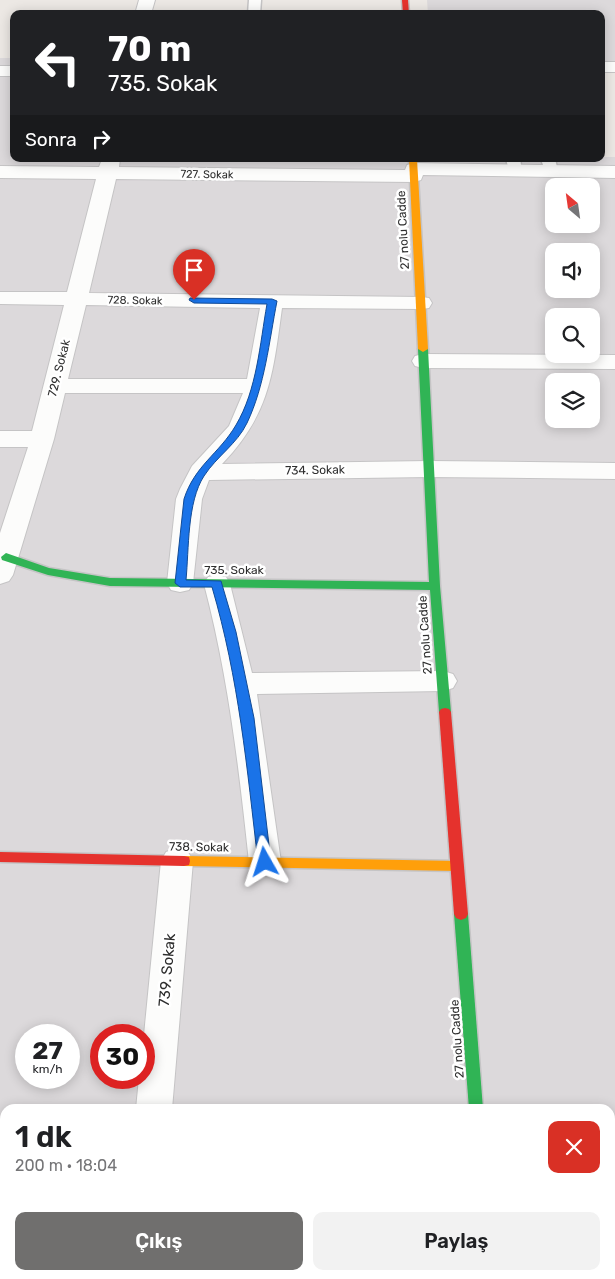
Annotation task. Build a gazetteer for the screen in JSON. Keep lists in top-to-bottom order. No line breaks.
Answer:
{"streets":{"street":["727. Sokak","27 nolu Cadde","728. Sokak","729. Sokak","734. Sokak","735. Sokak","738. Sokak","739. Sokak"]},"crossings":[["727. Sokak","27 nolu Cadde"],["727. Sokak","729. Sokak"],["27 nolu Cadde","728. Sokak"],["27 nolu Cadde","734. Sokak"],["27 nolu Cadde","735. Sokak"],["27 nolu Cadde","738. Sokak"],["728. Sokak","729. Sokak"],["729. Sokak","735. Sokak"],["738. Sokak","739. Sokak"]],"north":"top left","page":{"turn":["70 m","735. Sokak"],"then":"Sonra","speed":"27 km/h","limit":"30","heading":["1 dk","200 m · 18:04"],"buttons":["Çıkış","Paylaş"]}}
